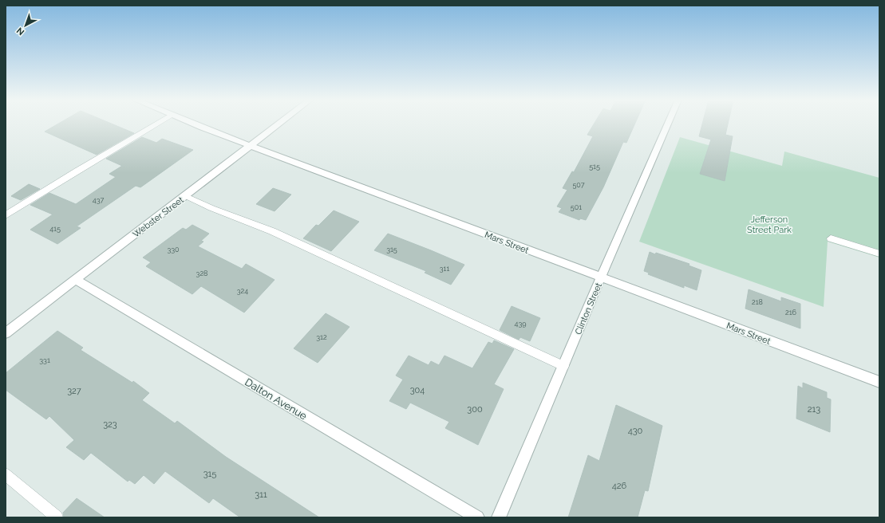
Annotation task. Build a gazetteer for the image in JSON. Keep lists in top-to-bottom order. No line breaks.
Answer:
{"streets":{"street":["Webster Street","Mars Street","Clinton Street","Dalton Avenue"]},"crossings":[["Webster Street","Mars Street"],["Webster Street","Dalton Avenue"],["Mars Street","Clinton Street"]],"parks":["Jefferson Street Park"],"house_numbers":["515","507","437","501","415","330","315","311","328","324","218","216","439","312","331","304","327","300","213","323","430","315","426","311"],"north":"bottom left"}
